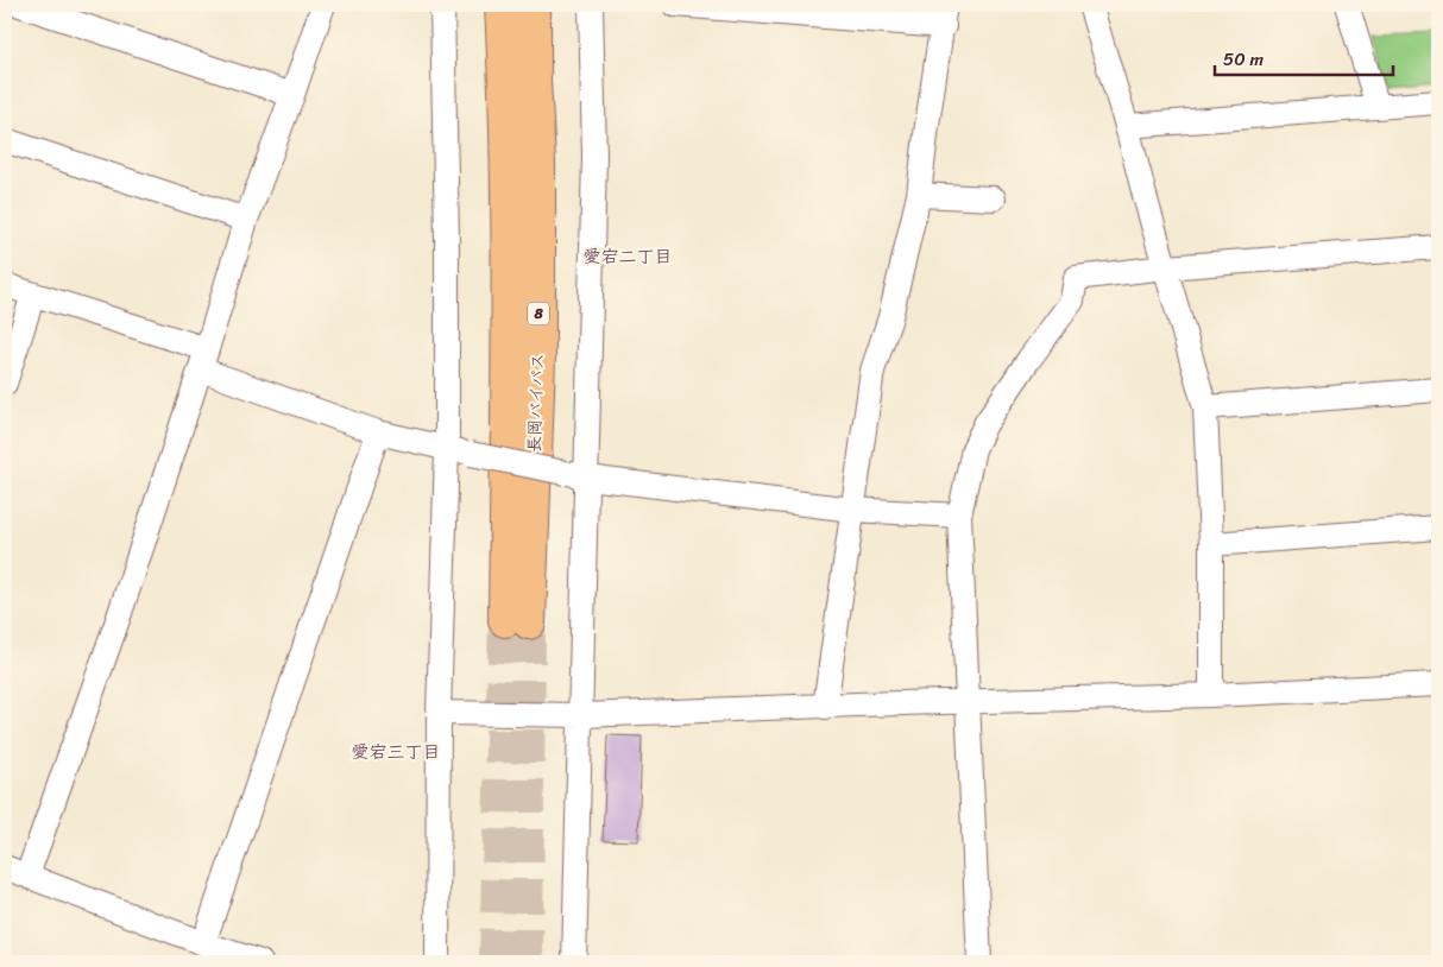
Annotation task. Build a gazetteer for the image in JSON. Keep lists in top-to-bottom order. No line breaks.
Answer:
{"streets":{"highway":["8","長岡バイパス"]},"districts":["愛宕二丁目","愛宕三丁目"],"scale_bar":"50 m"}
